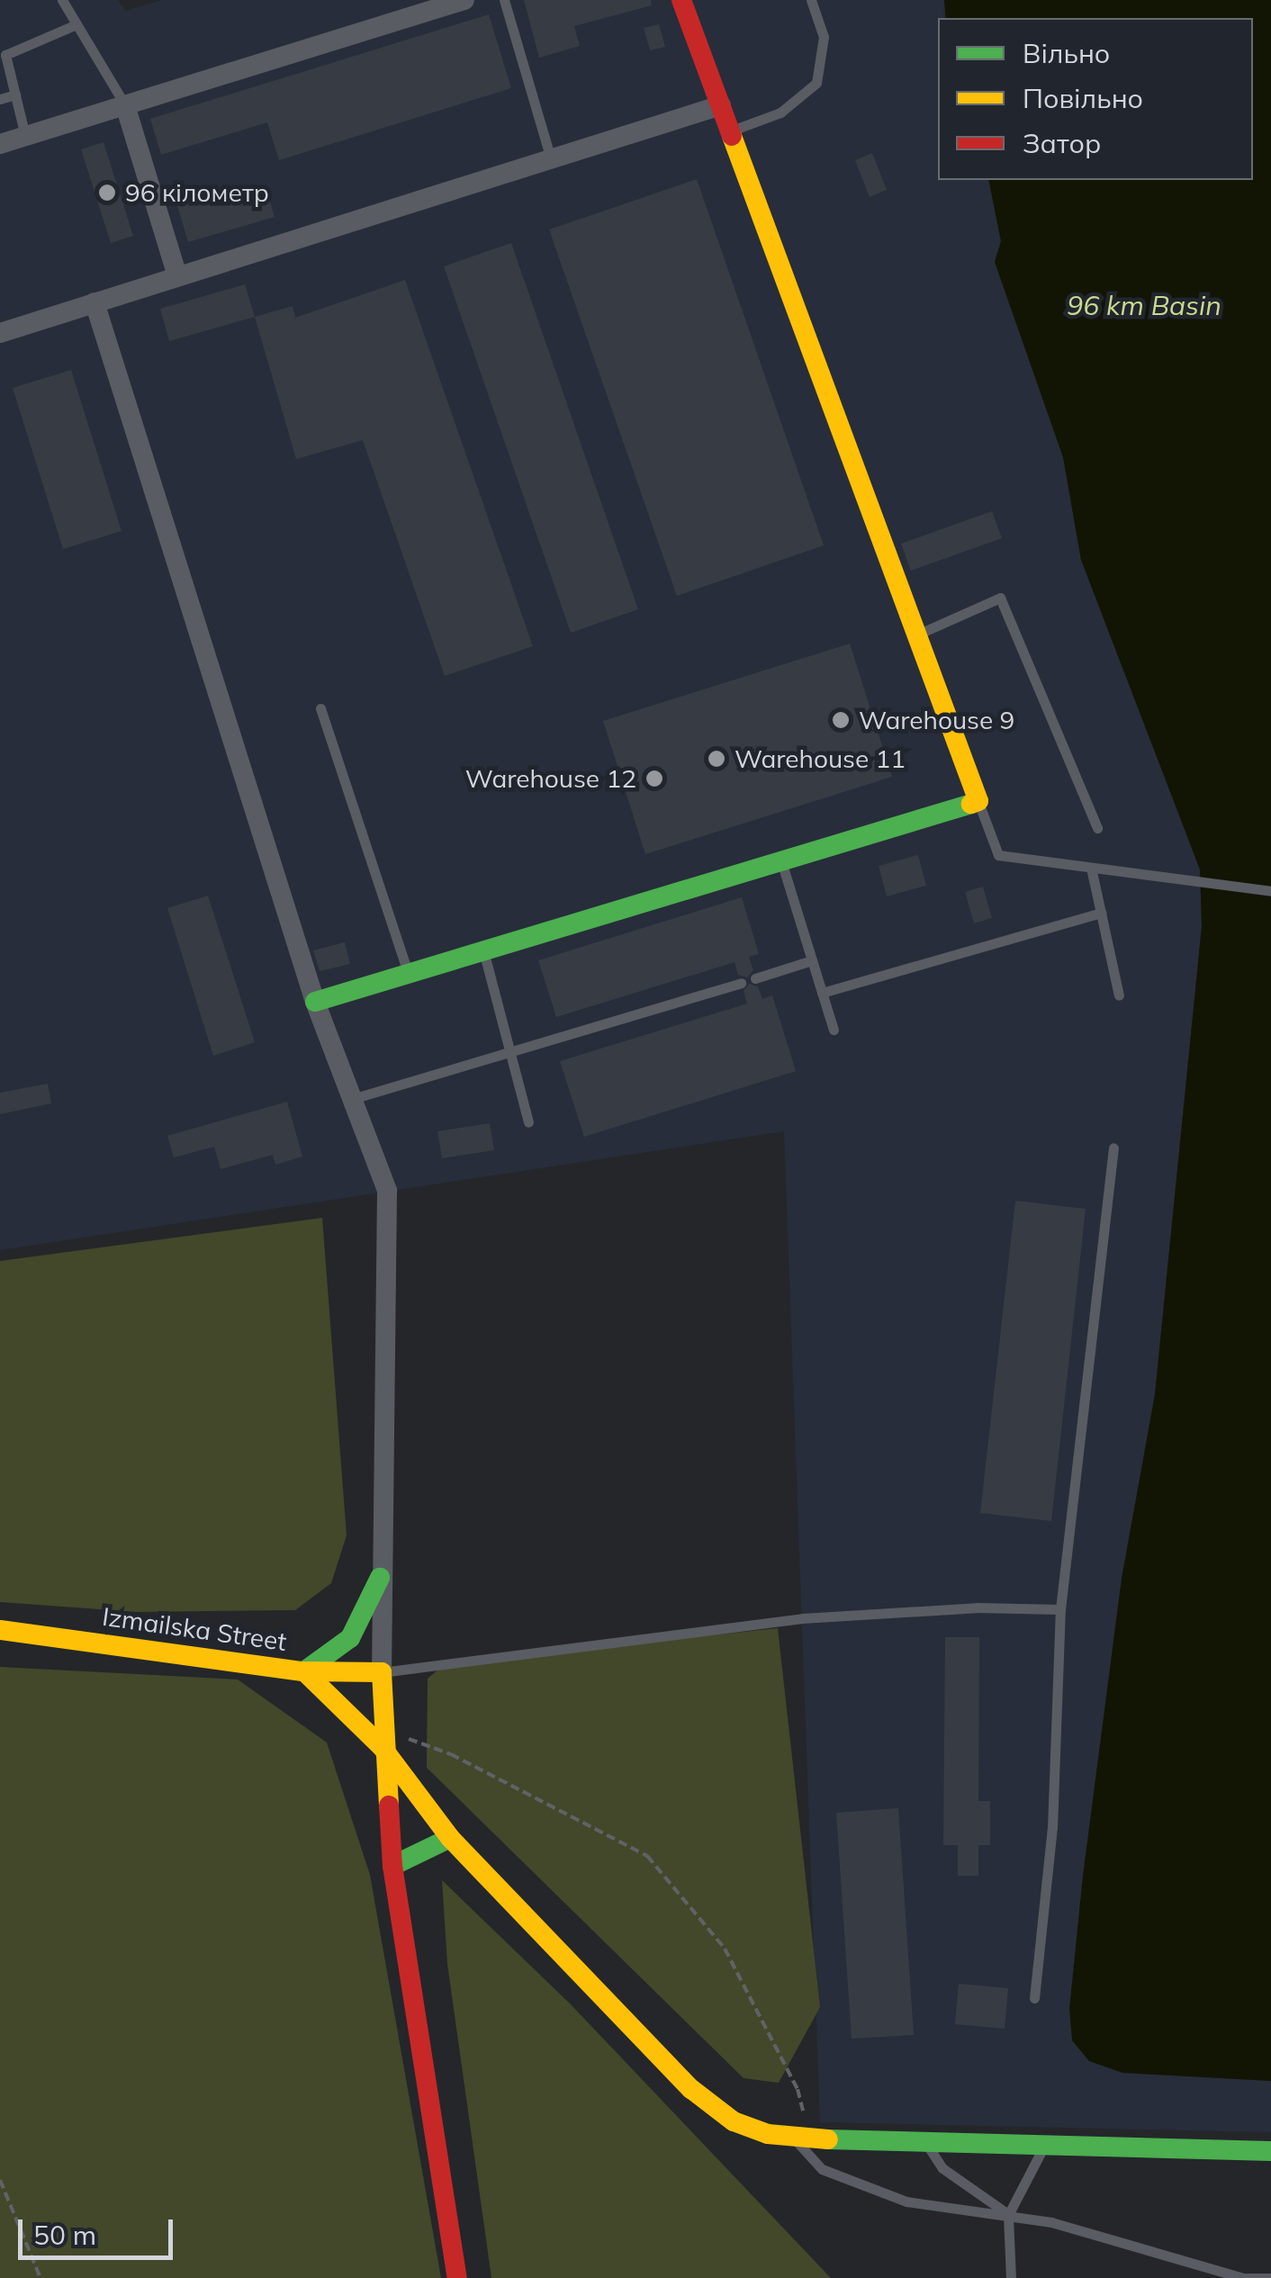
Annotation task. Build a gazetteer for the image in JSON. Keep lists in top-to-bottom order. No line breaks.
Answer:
{"streets":{"street":["Izmailska Street"]},"water":["96 km Basin"],"places":["96 кілометр","Warehouse 9","Warehouse 11","Warehouse 12"],"legend":["Вільно","Повільно","Затор"],"scale_bar":"50 m"}
